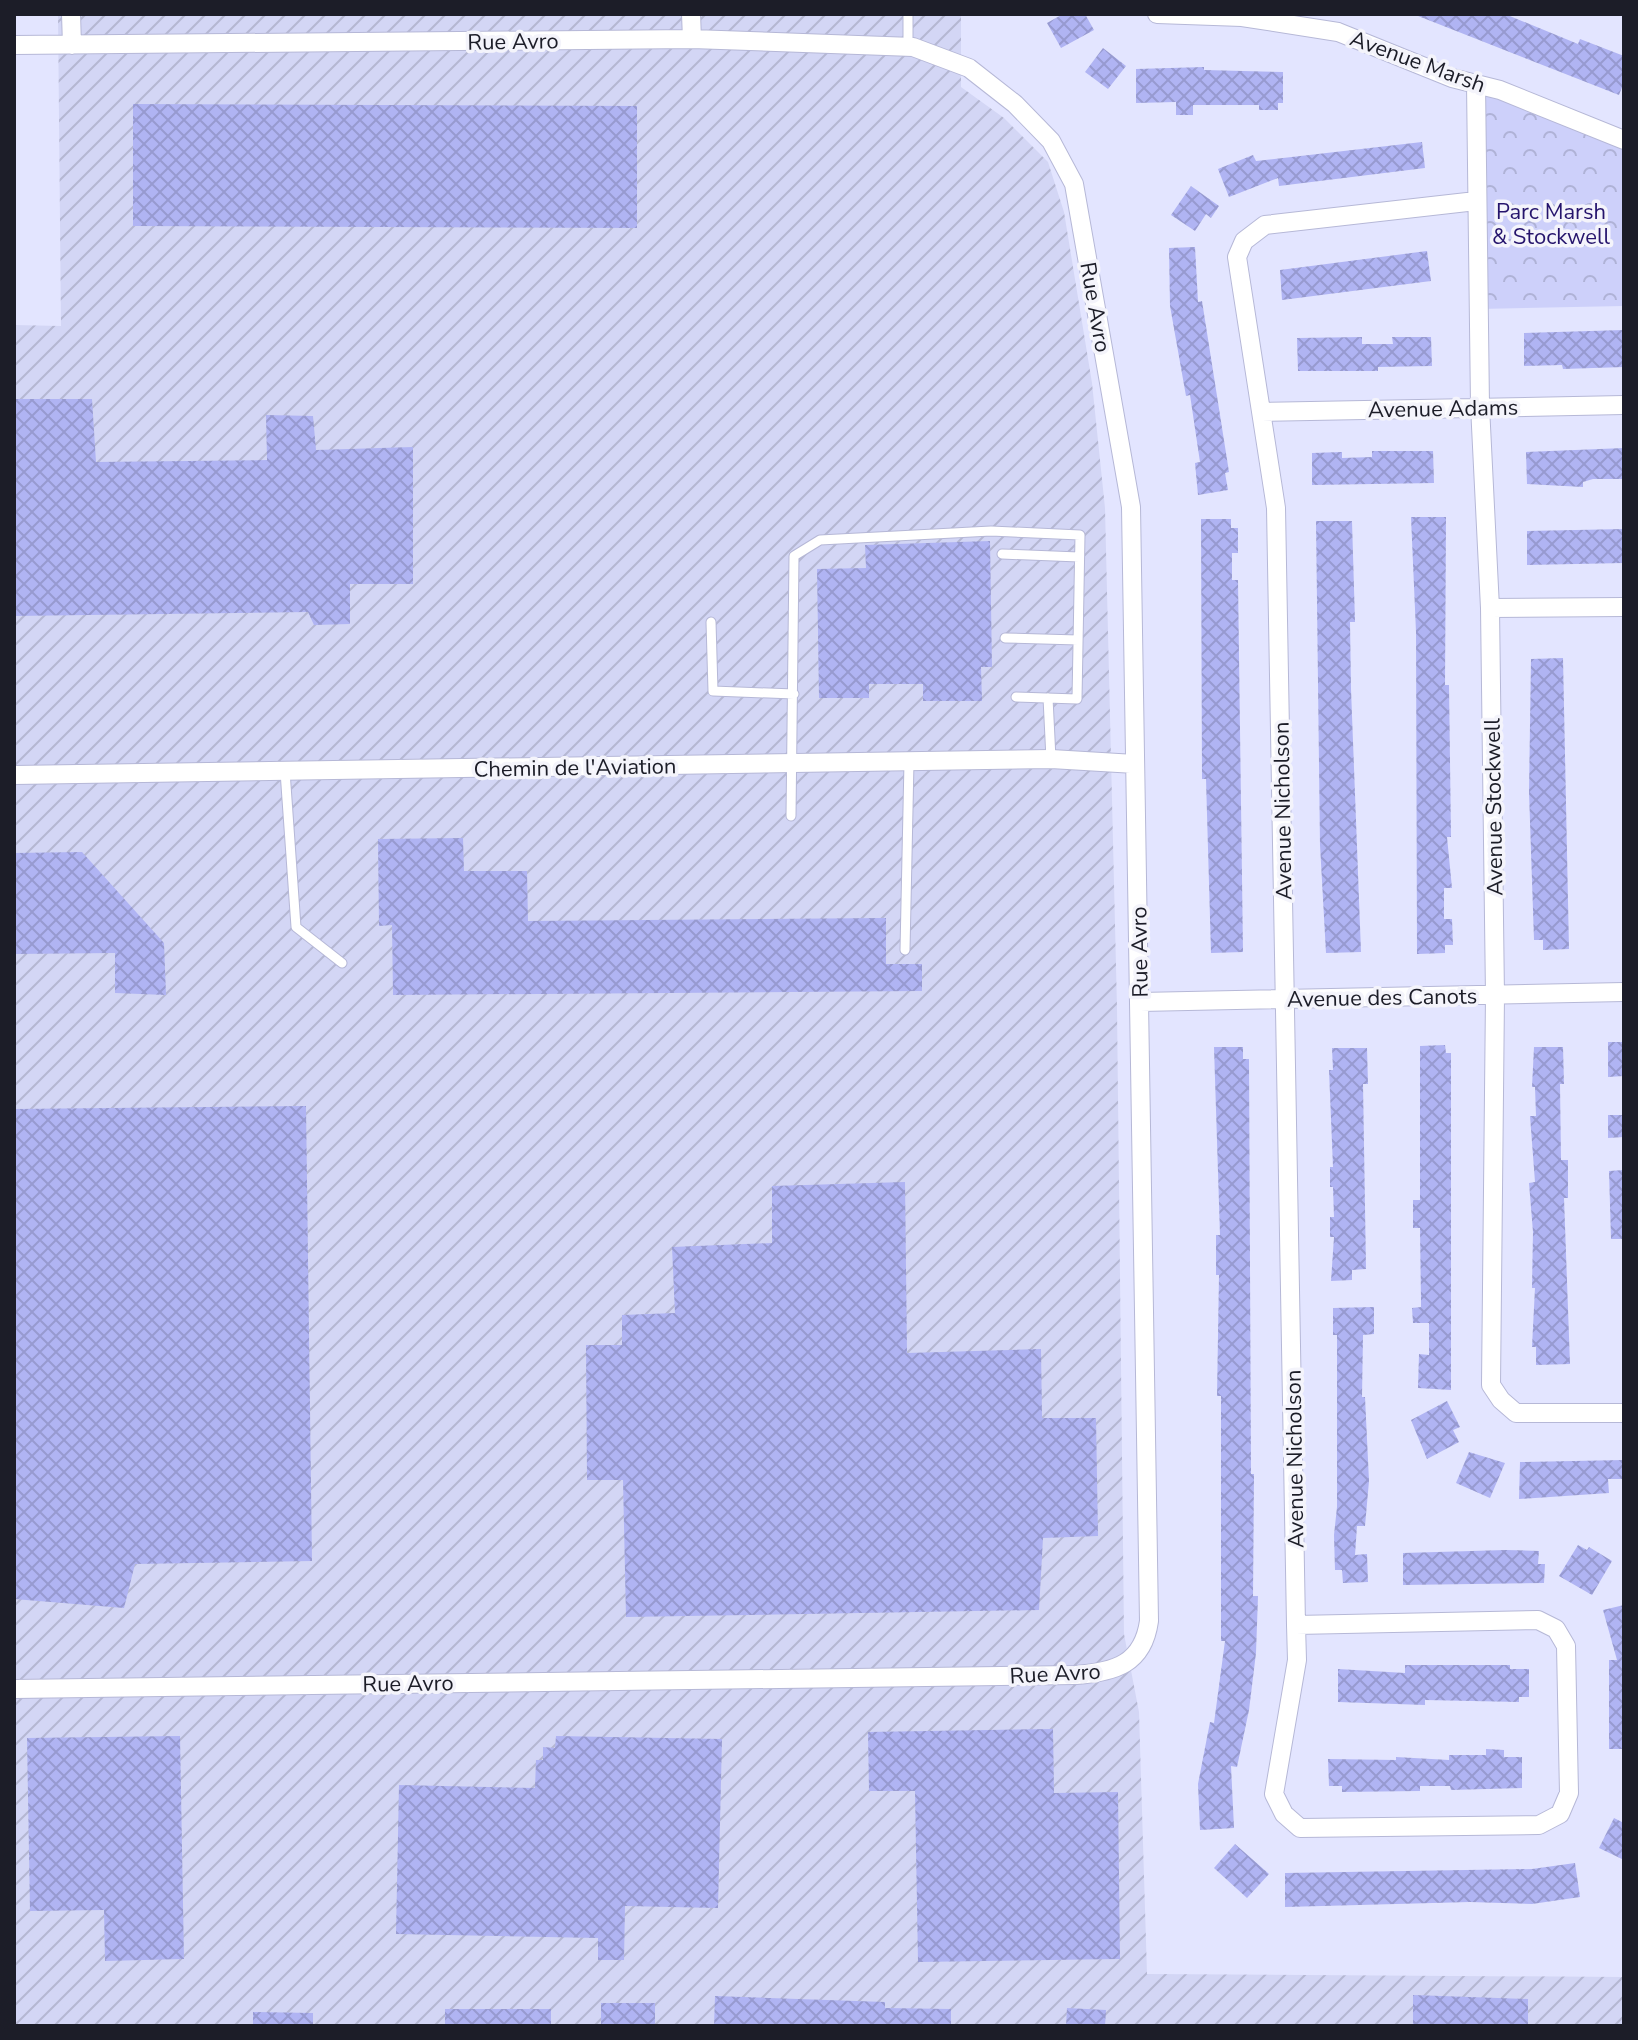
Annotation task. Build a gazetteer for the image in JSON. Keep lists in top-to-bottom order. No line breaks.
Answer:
{"streets":{"street":["Rue Avro","Avenue Marsh","Avenue Adams","Chemin de l'Aviation","Avenue Stockwell","Avenue Nicholson","Avenue des Canots"]},"crossings":[["Rue Avro","Chemin de l'Aviation"],["Rue Avro","Avenue des Canots"],["Avenue Marsh","Avenue Stockwell"],["Avenue Adams","Avenue Stockwell"],["Avenue Adams","Avenue Nicholson"],["Avenue Stockwell","Avenue Nicholson"],["Avenue Stockwell","Avenue des Canots"],["Avenue Nicholson","Avenue des Canots"]],"parks":["Parc Marsh & Stockwell"]}
